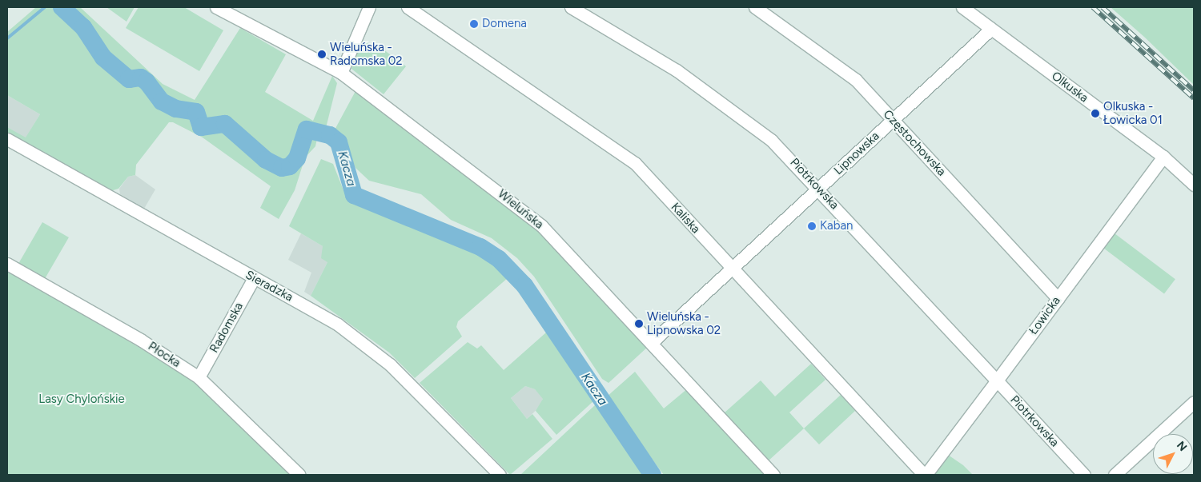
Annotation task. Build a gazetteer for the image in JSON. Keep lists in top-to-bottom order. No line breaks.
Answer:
{"streets":{"street":["Olkuska","Częstochowska","Lipnowska","Piotrkowska","Wieluńska","Kaliska","Sieradzka","Łowicka","Radomska","Płocka"]},"crossings":[["Olkuska","Lipnowska"],["Olkuska","Łowicka"],["Częstochowska","Lipnowska"],["Częstochowska","Łowicka"],["Lipnowska","Piotrkowska"],["Lipnowska","Wieluńska"],["Lipnowska","Kaliska"],["Piotrkowska","Łowicka"],["Kaliska","Łowicka"],["Sieradzka","Radomska"],["Radomska","Płocka"]],"water":["Kacza"],"parks":["Lasy Chylońskie"],"places":["Domena","Wieluńska - Radomska 02","Olkuska - Łowicka 01","Kaban","Wieluńska - Lipnowska 02"],"north":"top right"}
